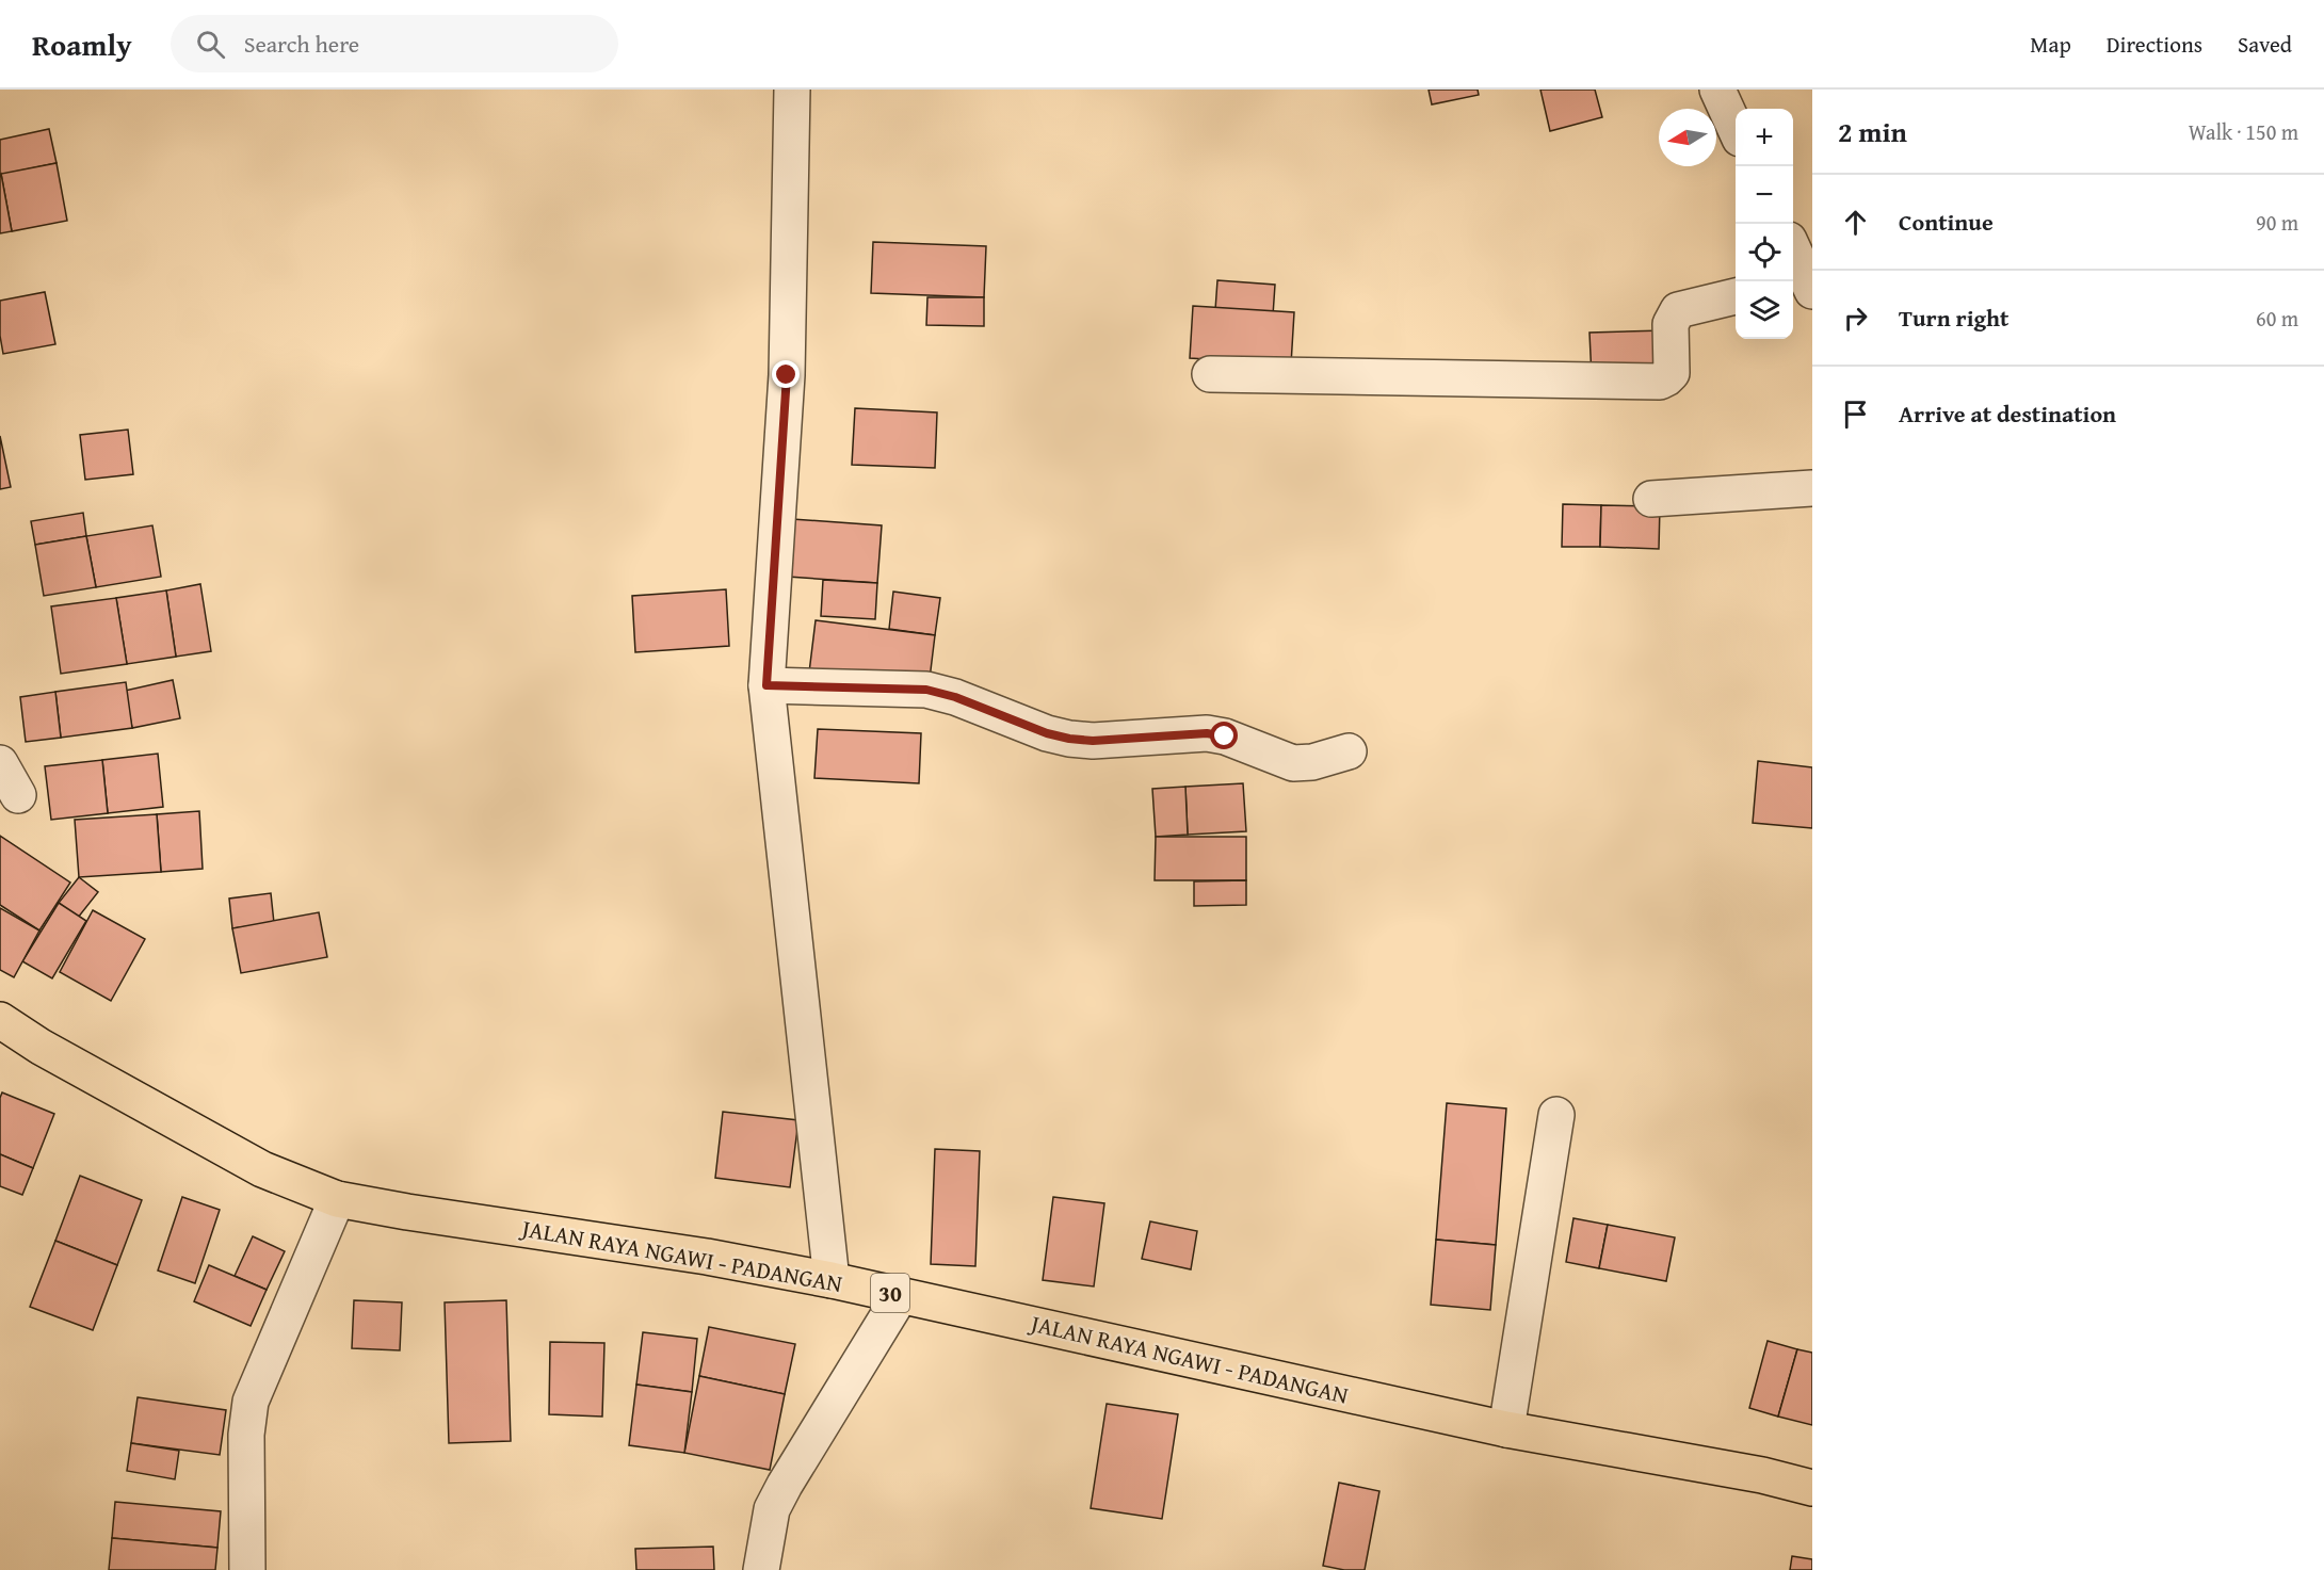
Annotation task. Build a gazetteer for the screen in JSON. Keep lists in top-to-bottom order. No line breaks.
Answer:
{"streets":{"highway":["JALAN RAYA NGAWI - PADANGAN","30"]},"north":"left","page":{"header":"Roamly","search":"Search here","nav":["Map","Directions","Saved"],"heading":["2 min","Walk · 150 m"],"map_buttons":["+","−"],"list":[["Continue","90 m"],["Turn right","60 m"],"Arrive at destination"]}}
